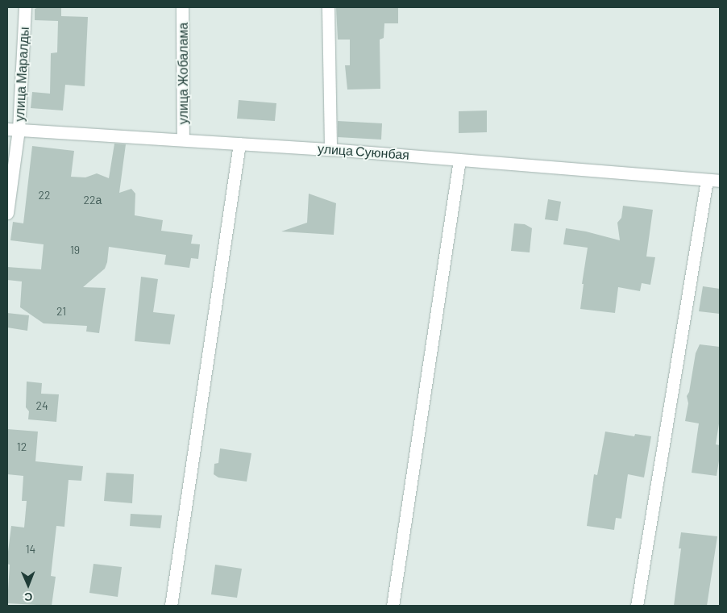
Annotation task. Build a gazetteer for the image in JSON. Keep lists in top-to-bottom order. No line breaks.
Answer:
{"streets":{"street":["улица Жобалама","улица Маралды","улица Суюнбая"]},"crossings":[["улица Жобалама","улица Суюнбая"],["улица Маралды","улица Суюнбая"]],"house_numbers":["22","22а","19","21","24","12","14"],"north":"bottom"}
